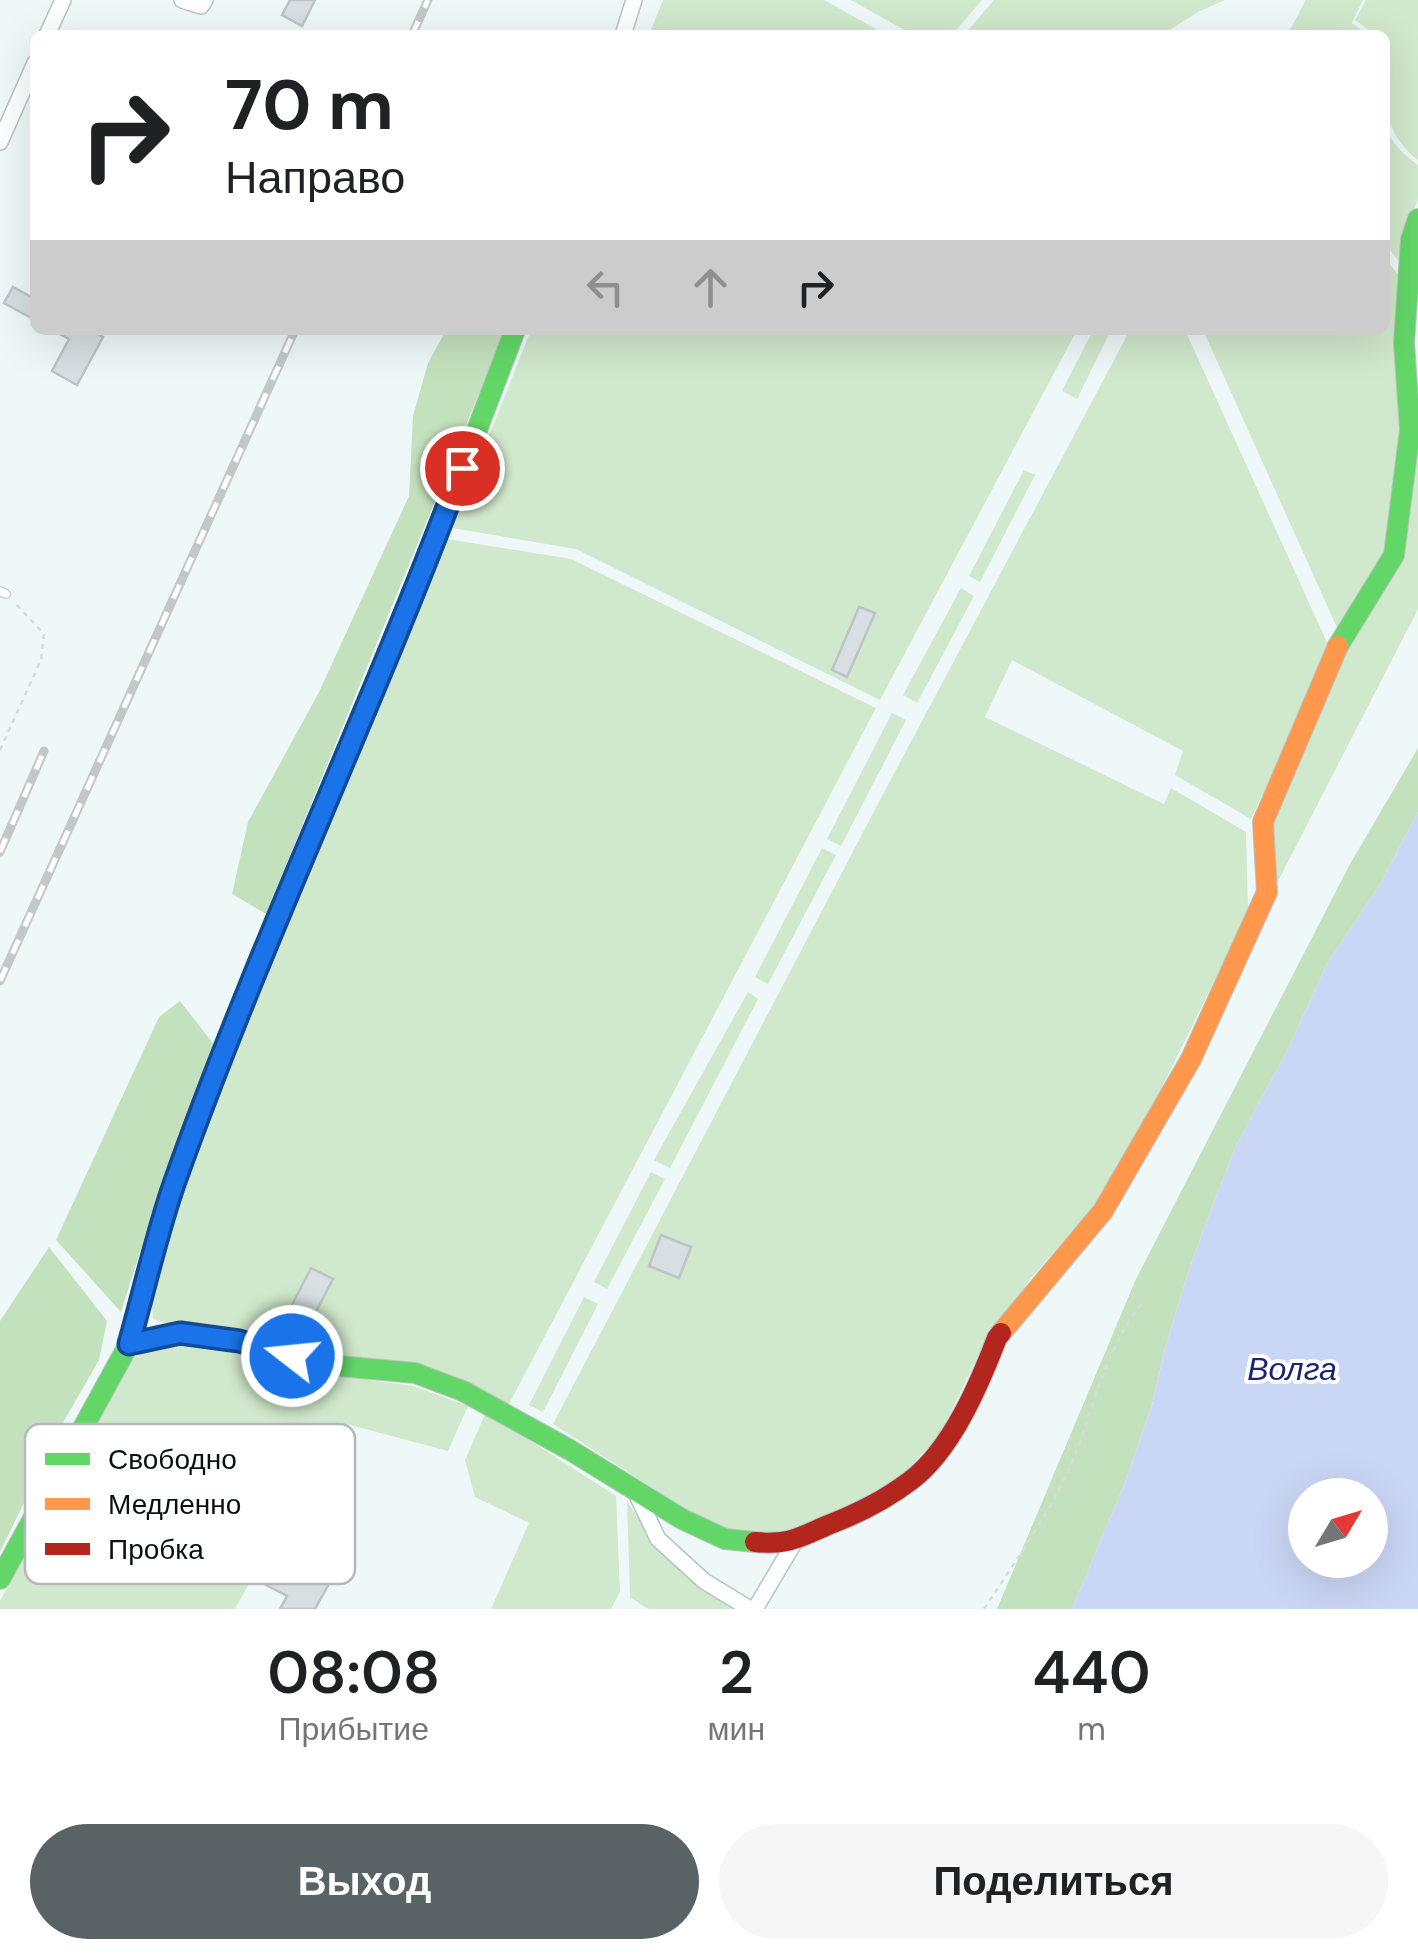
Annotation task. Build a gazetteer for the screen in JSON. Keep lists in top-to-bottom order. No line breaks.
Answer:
{"water":["Волга"],"legend":["Свободно","Медленно","Пробка"],"north":"top right","page":{"turn":["70 m","Направо"],"eta":["08:08","Прибытие","2","мин","440","m"],"buttons":["Выход","Поделиться"]}}
